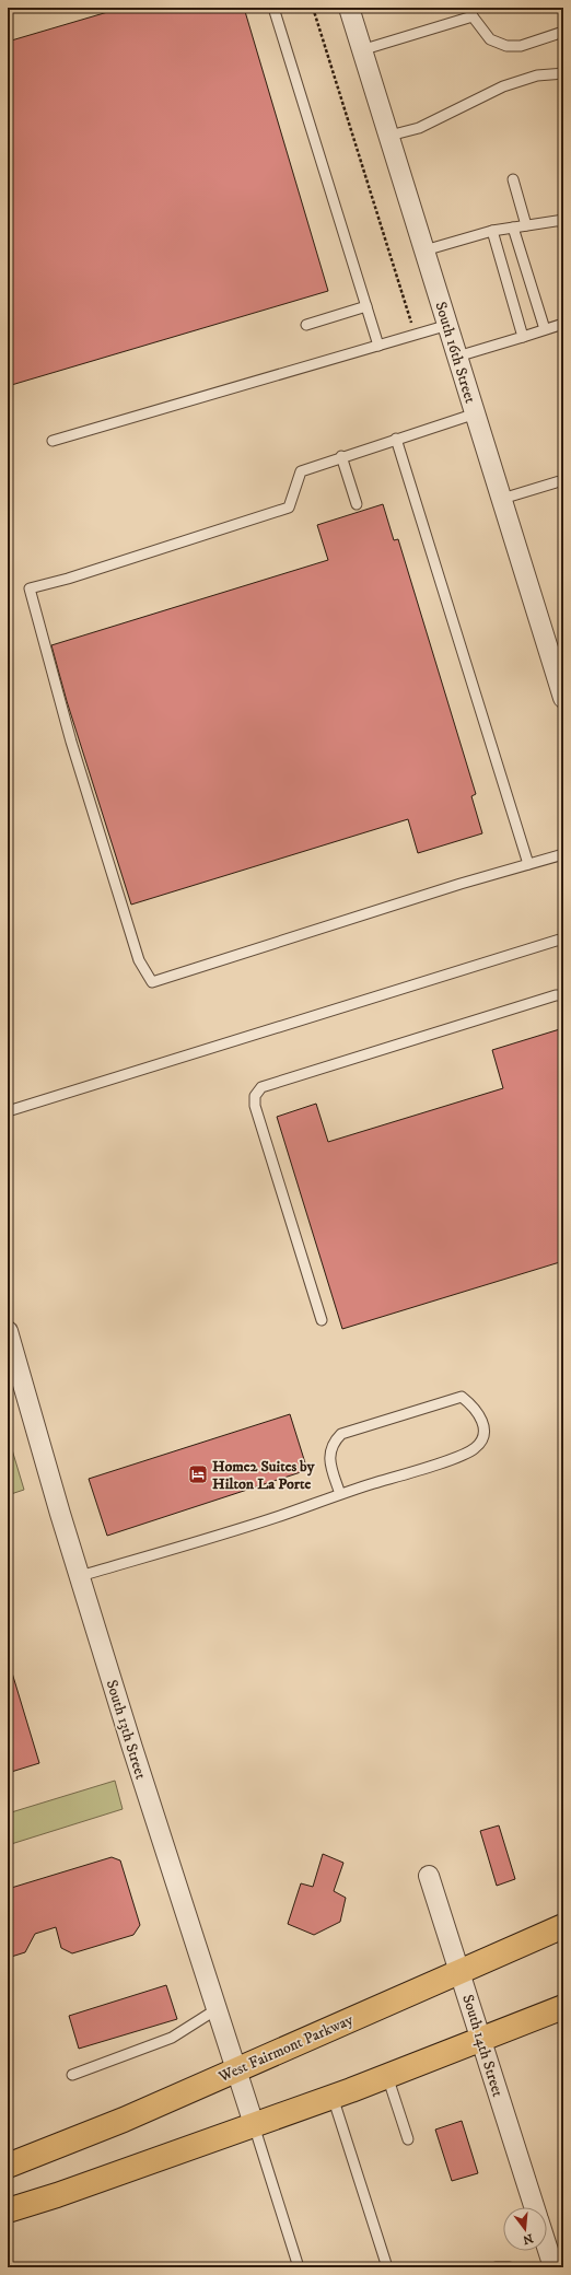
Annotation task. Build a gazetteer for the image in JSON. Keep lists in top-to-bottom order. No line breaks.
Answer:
{"streets":{"main road":["West Fairmont Parkway"],"street":["South 16th Street","South 13th Street","South 14th Street"]},"crossings":[["South 13th Street","West Fairmont Parkway"],["South 14th Street","West Fairmont Parkway"]],"places":{"hotel":["Home2 Suites by Hilton La Porte"]},"north":"bottom"}
